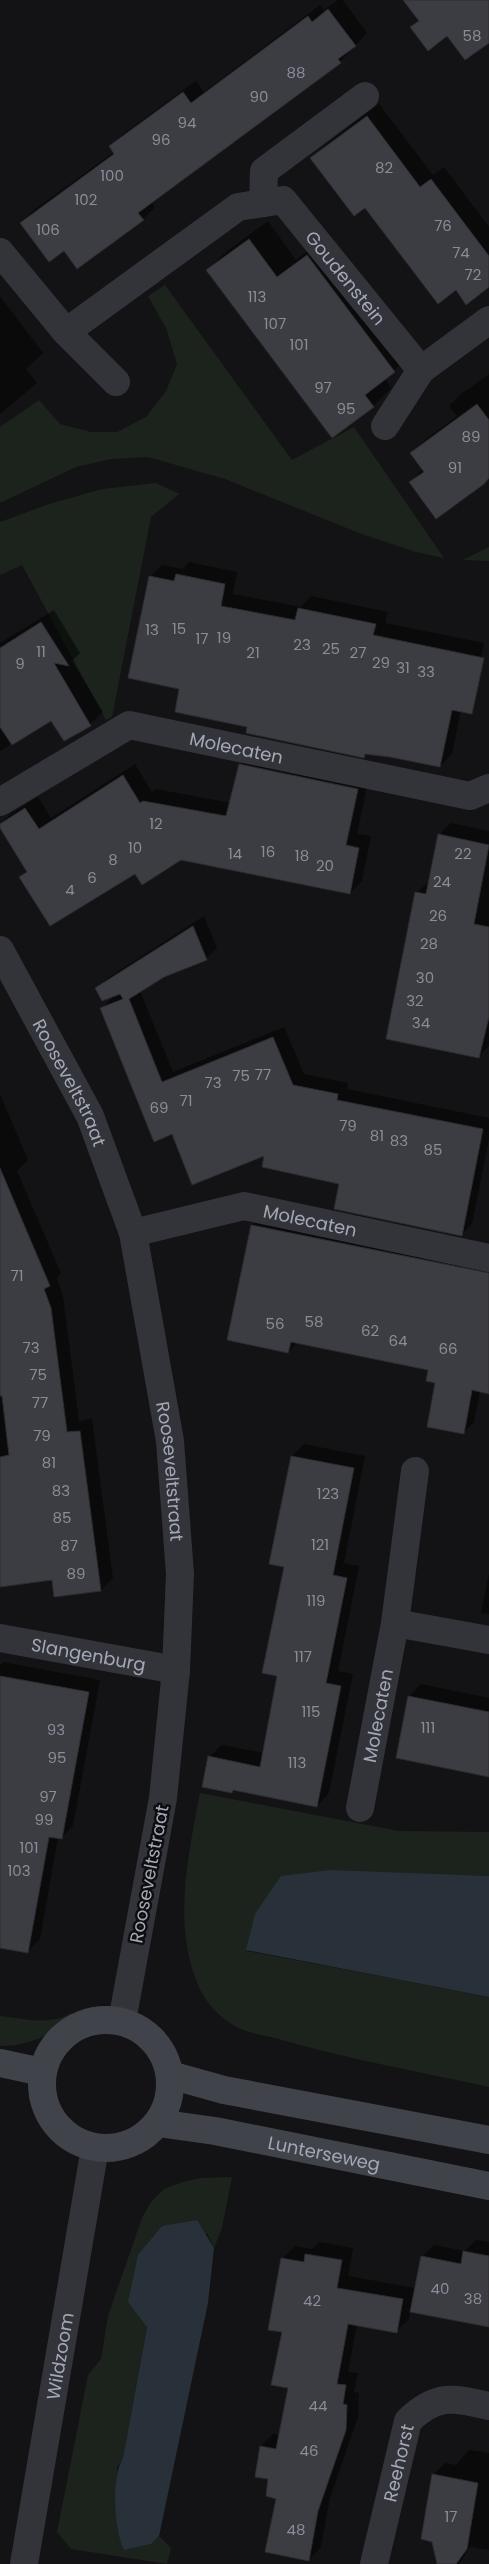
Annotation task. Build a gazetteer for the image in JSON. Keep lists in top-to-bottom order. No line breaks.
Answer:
{"streets":{"main road":["Lunterseweg"],"street":["Goudenstein","Molecaten","Rooseveltstraat","Slangenburg","Wildzoom","Reehorst"]},"crossings":[["Molecaten","Rooseveltstraat"],["Rooseveltstraat","Slangenburg"],["Rooseveltstraat","Lunterseweg"],["Rooseveltstraat","Wildzoom"],["Lunterseweg","Wildzoom"]],"house_numbers":["58","88","90","94","96","82","100","102","76","106","74","72","113","107","101","97","95","89","91","15","13","19","17","23","25","11","21","27","29","9","31","33","12","10","16","14","22","18","8","20","6","24","4","26","28","30","32","34","77","75","73","71","69","79","81","83","85","71","58","56","62","64","73","66","75","77","79","81","83","123","85","121","87","89","119","117","115","111","93","95","113","97","99","101","103","40","38","42","44","46","17","48"]}
